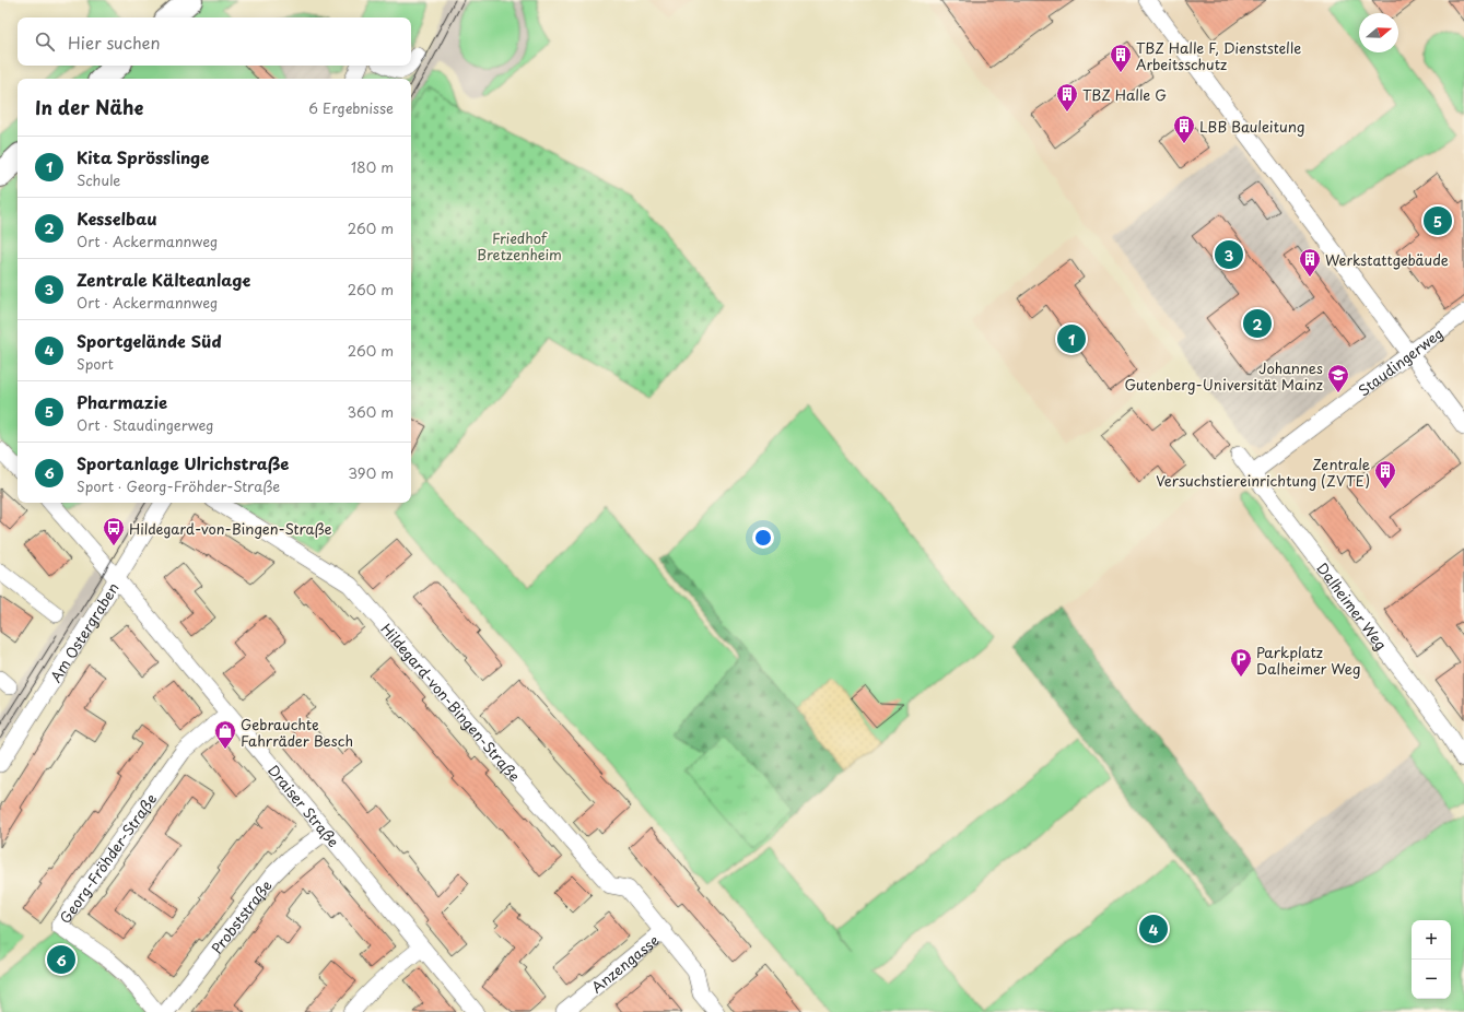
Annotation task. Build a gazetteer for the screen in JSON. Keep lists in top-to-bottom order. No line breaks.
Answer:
{"streets":{"street":["Staudingerweg","Dalheimer Weg","Am Ostergraben","Hildegard-von-Bingen-Straße","Draiser Straße","Georg-Fröhder-Straße","Probststraße","Anzengasse"]},"crossings":[["Staudingerweg","Dalheimer Weg"],["Am Ostergraben","Draiser Straße"],["Hildegard-von-Bingen-Straße","Anzengasse"],["Draiser Straße","Georg-Fröhder-Straße"],["Draiser Straße","Probststraße"]],"parks":["Friedhof Bretzenheim"],"places":{"building":["TBZ Halle F, Dienststelle Arbeitsschutz","TBZ Halle G","LBB Bauleitung","Werkstattgebäude","Zentrale Versuchstiereinrichtung (ZVTE)"],"school or university":["Johannes Gutenberg-Universität Mainz"],"bus stop":["Hildegard-von-Bingen-Straße"],"parking":["Parkplatz Dalheimer Weg"],"shop":["Gebrauchte Fahrräder Besch"]},"north":"right","page":{"search":"Hier suchen","heading":["In der Nähe","6 Ergebnisse"],"list":[{"mark":"1","name":"Kita Sprösslinge","note":"Schule","value":"180 m"},{"mark":"2","name":"Kesselbau","note":"Ort · Ackermannweg","value":"260 m"},{"mark":"3","name":"Zentrale Kälteanlage","note":"Ort · Ackermannweg","value":"260 m"},{"mark":"4","name":"Sportgelände Süd","note":"Sport","value":"260 m"},{"mark":"5","name":"Pharmazie","note":"Ort · Staudingerweg","value":"360 m"},{"mark":"6","name":"Sportanlage Ulrichstraße","note":"Sport · Georg-Fröhder-Straße","value":"390 m"}],"pins":["5","3","2","1","4","6"],"map_buttons":["+","−"]}}
